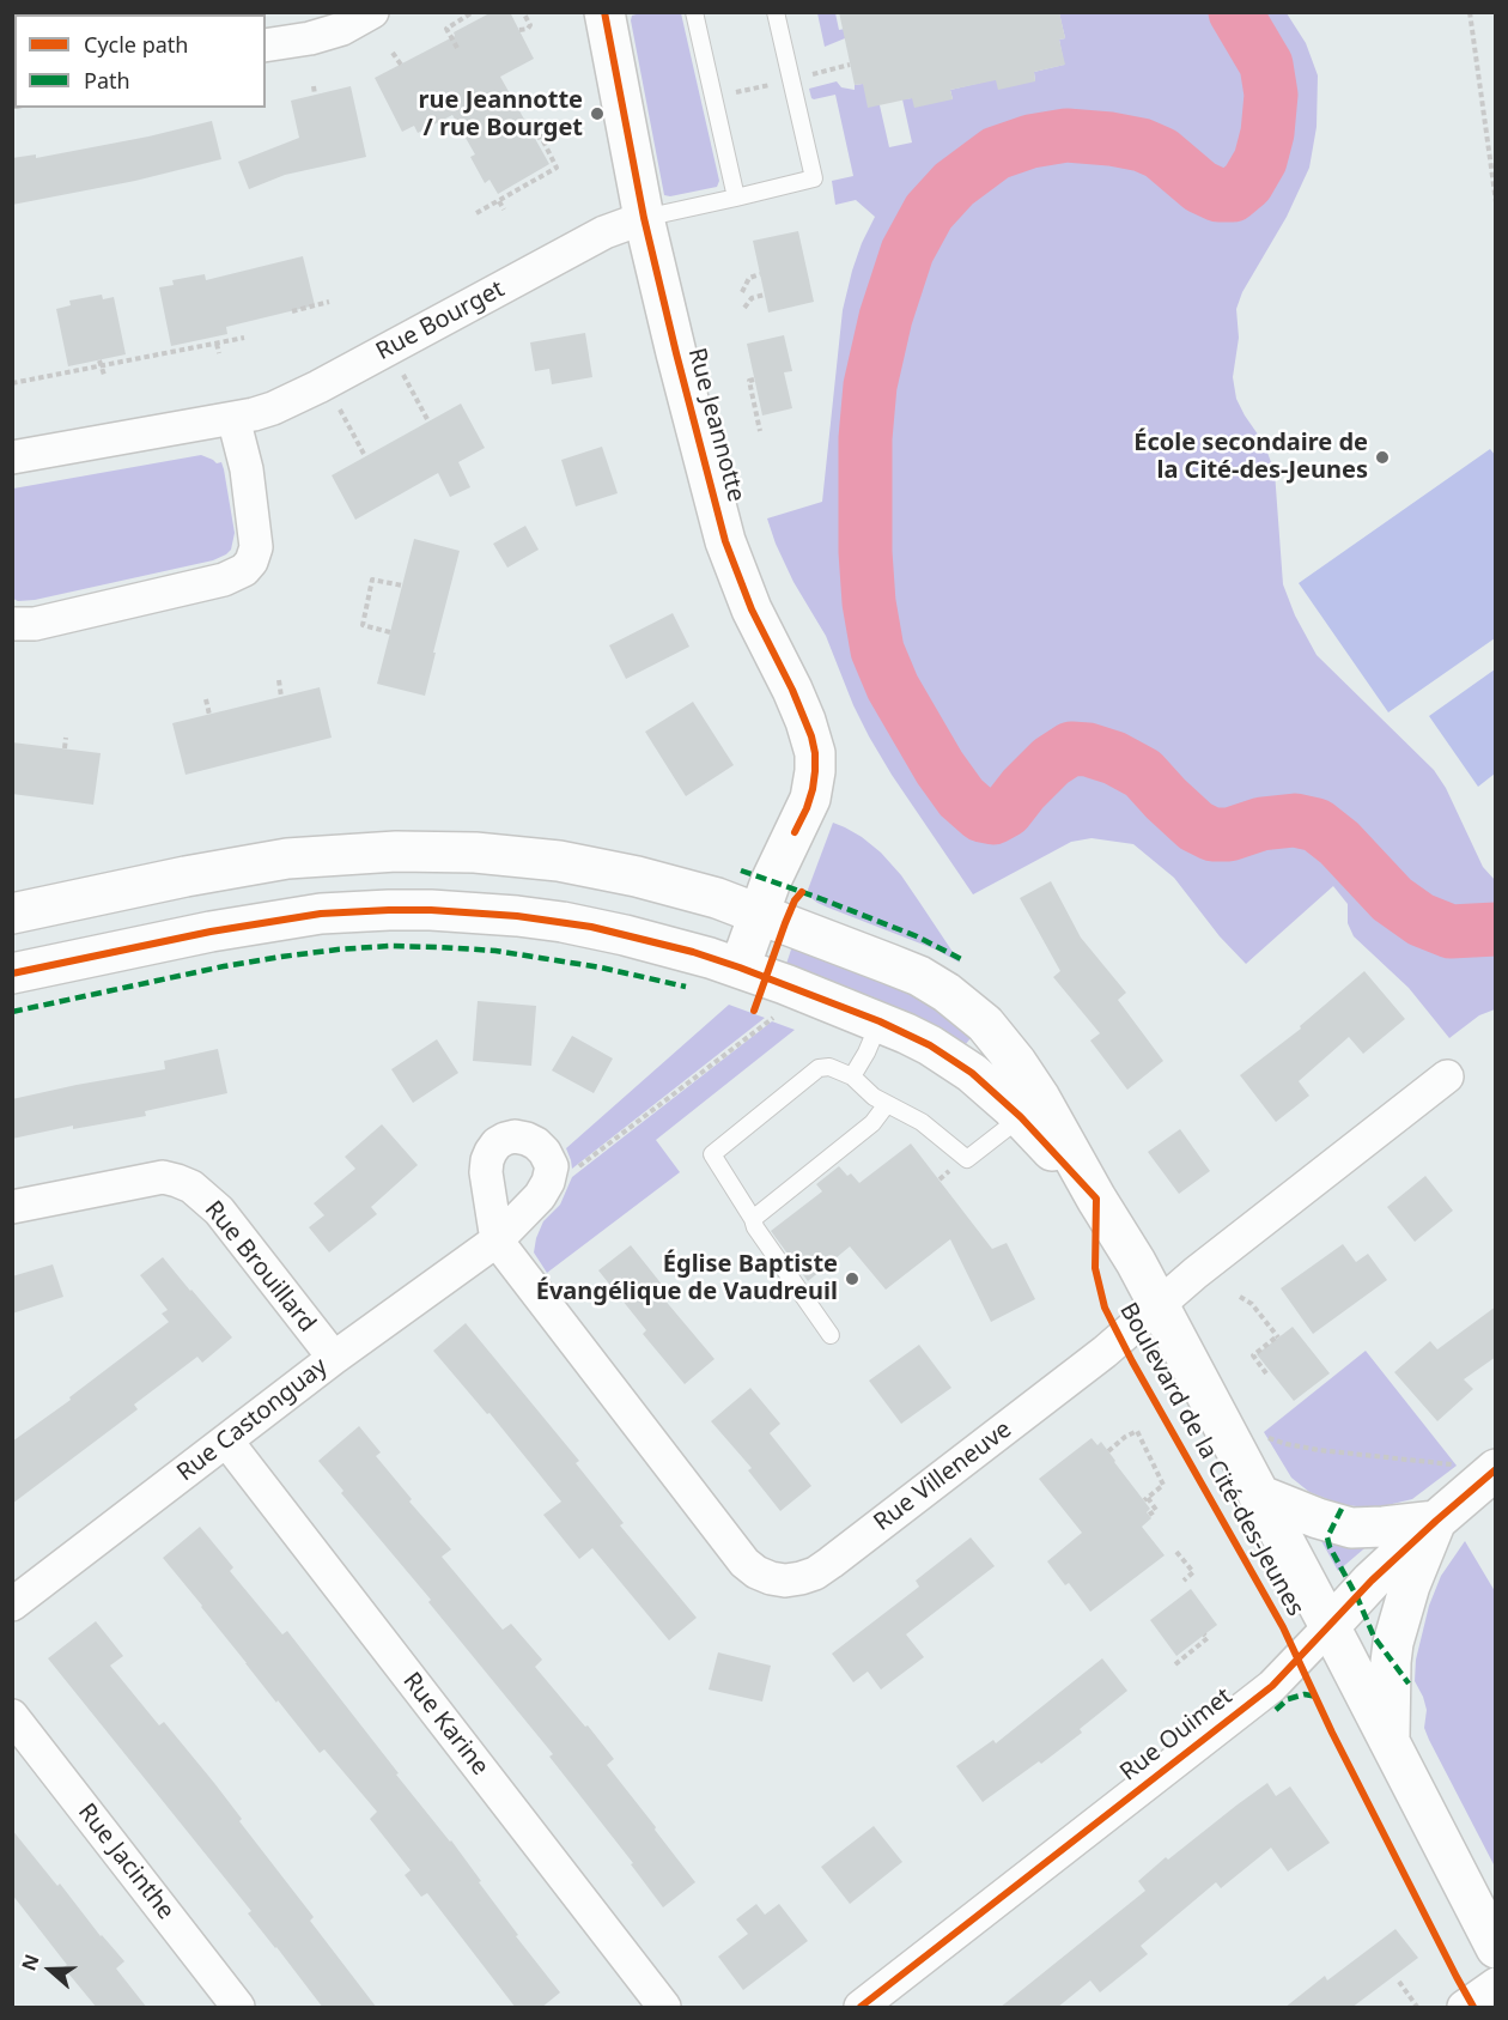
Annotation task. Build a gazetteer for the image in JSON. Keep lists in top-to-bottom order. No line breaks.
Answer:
{"streets":{"main road":["Rue Jeannotte","Boulevard de la Cité-des-Jeunes","Rue Ouimet"],"street":["Rue Bourget","Rue Brouillard","Rue Castonguay","Rue Villeneuve","Rue Karine","Rue Jacinthe"]},"crossings":[["Rue Bourget","Rue Jeannotte"],["Rue Jeannotte","Boulevard de la Cité-des-Jeunes"],["Rue Brouillard","Rue Castonguay"],["Rue Castonguay","Rue Villeneuve"],["Rue Castonguay","Rue Karine"],["Boulevard de la Cité-des-Jeunes","Rue Villeneuve"],["Boulevard de la Cité-des-Jeunes","Rue Ouimet"]],"places":["rue Jeannotte / rue Bourget","École secondaire de la Cité-des-Jeunes","Église Baptiste Évangélique de Vaudreuil"],"legend":["Cycle path","Path"],"north":"left"}
